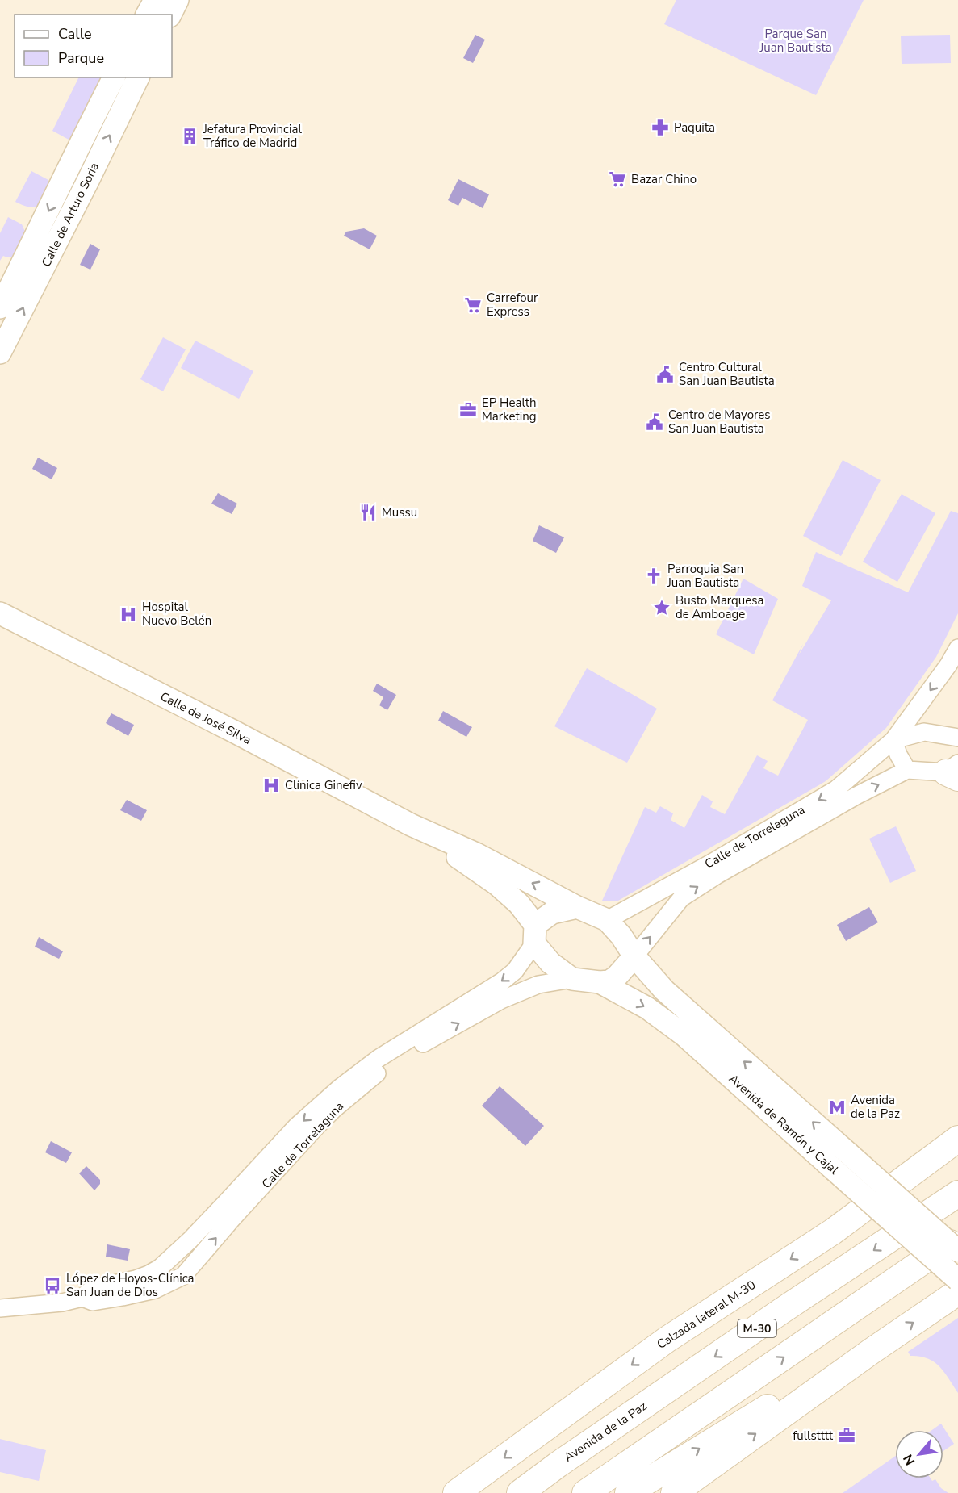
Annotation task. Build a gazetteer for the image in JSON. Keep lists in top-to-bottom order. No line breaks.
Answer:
{"streets":{"highway":["Calzada lateral M-30","M-30","Avenida de la Paz"],"main road":["Calle de Arturo Soria","Calle de José Silva","Avenida de Ramón y Cajal"],"street":["Calle de Torrelaguna"]},"crossings":[["Calle de José Silva","Calle de Torrelaguna"],["Calle de José Silva","Avenida de Ramón y Cajal"],["Calle de Torrelaguna","Avenida de Ramón y Cajal"]],"parks":["Parque San Juan Bautista"],"places":{"pharmacy":["Paquita"],"building":["Jefatura Provincial Tráfico de Madrid"],"supermarket":["Bazar Chino","Carrefour Express"],"public building":["Centro Cultural San Juan Bautista","Centro de Mayores San Juan Bautista"],"office":["EP Health Marketing","fullstttt"],"restaurant":["Mussu"],"church":["Parroquia San Juan Bautista"],"place":["Busto Marquesa de Amboage"],"hospital":["Hospital Nuevo Belén","Clínica Ginefiv"],"metro station":["Avenida de la Paz"],"bus stop":["López de Hoyos-Clínica San Juan de Dios"]},"legend":["Calle","Parque"],"north":"bottom left"}
